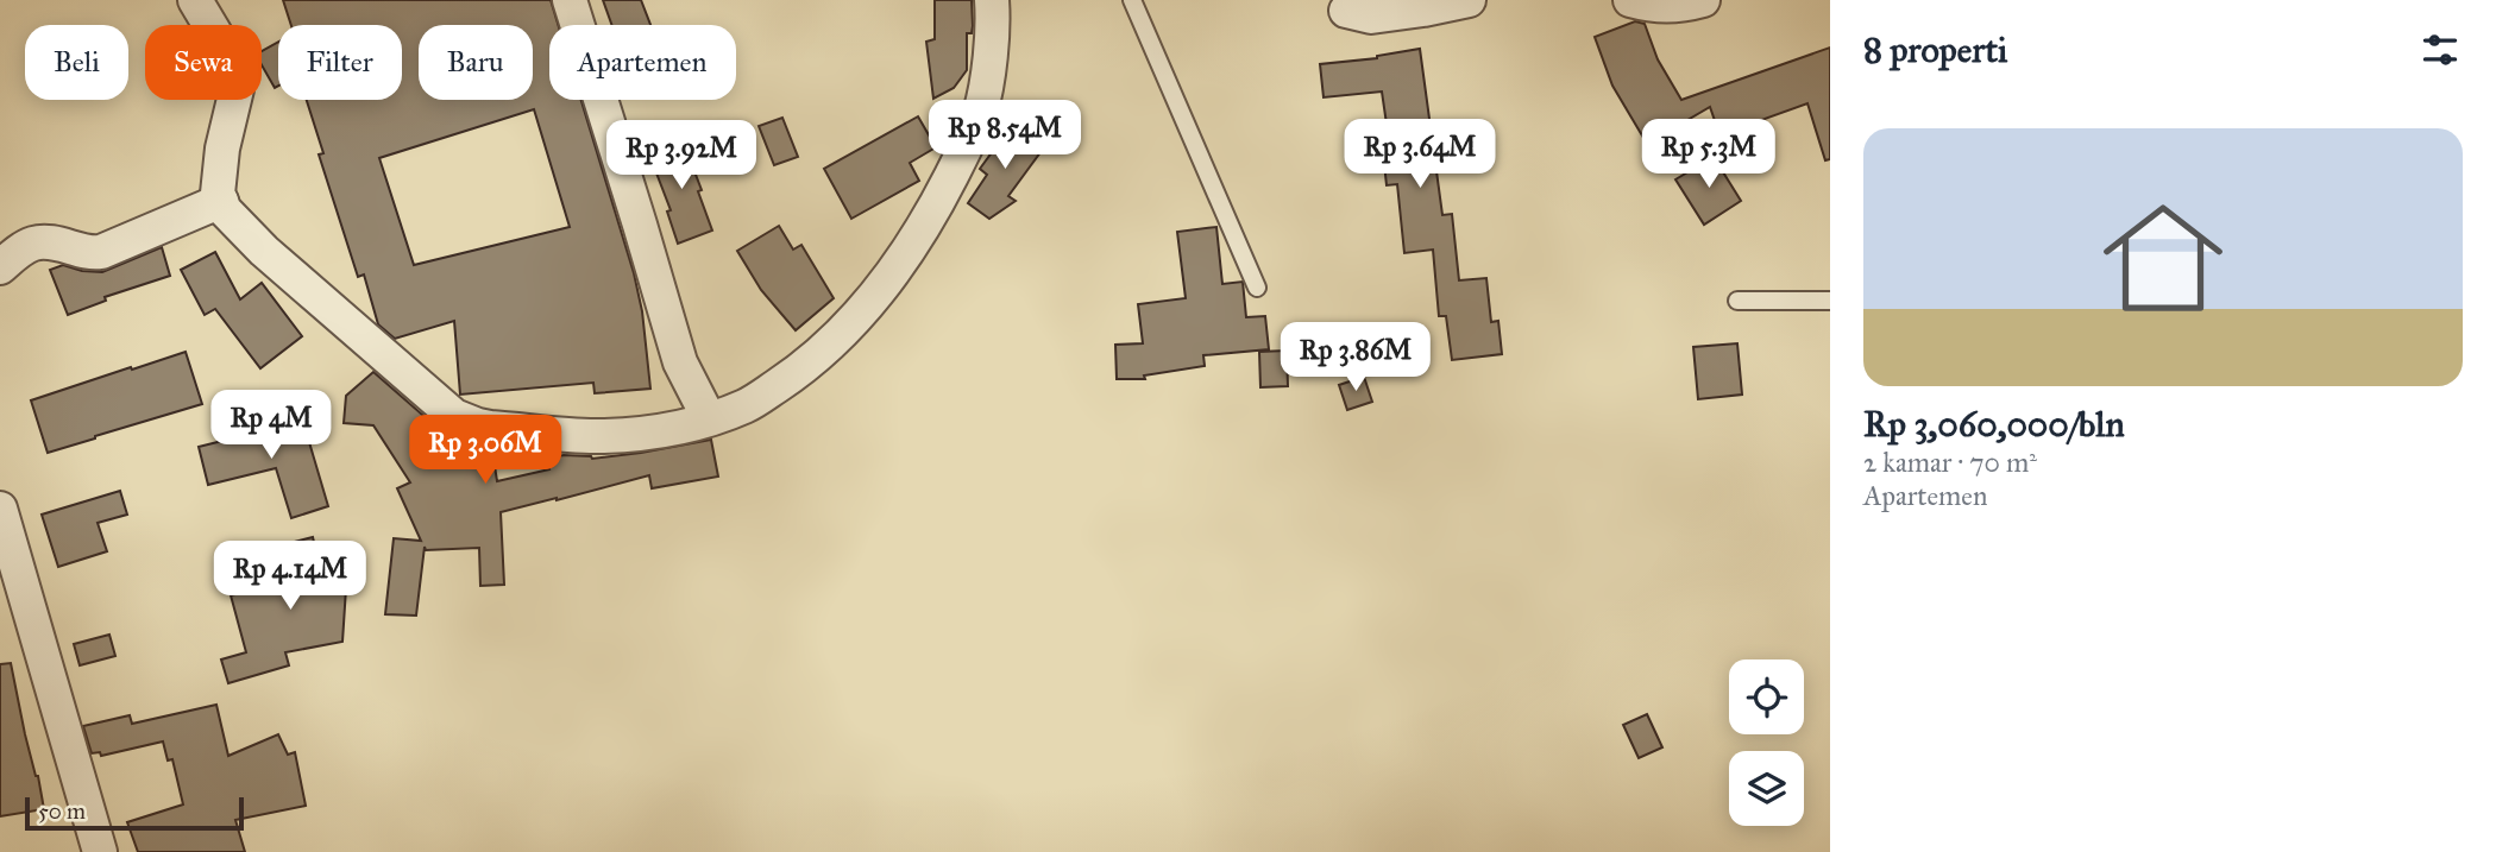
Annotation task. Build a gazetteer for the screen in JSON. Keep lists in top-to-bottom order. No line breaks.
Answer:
{"scale_bar":"50 m","page":{"heading":"8 properti","chip":["Beli","Sewa","Filter","Baru","Apartemen"],"price":["Rp 8.54M","Rp 3.64M","Rp 5.3M","Rp 3.92M","Rp 3.86M","Rp 4M","Rp 3.06M","Rp 4.14M"],"list":[{"name":"Rp 3,060,000/bln","note":"2 kamar · 70 m² · Apartemen"}],"scale":"50 m"}}
